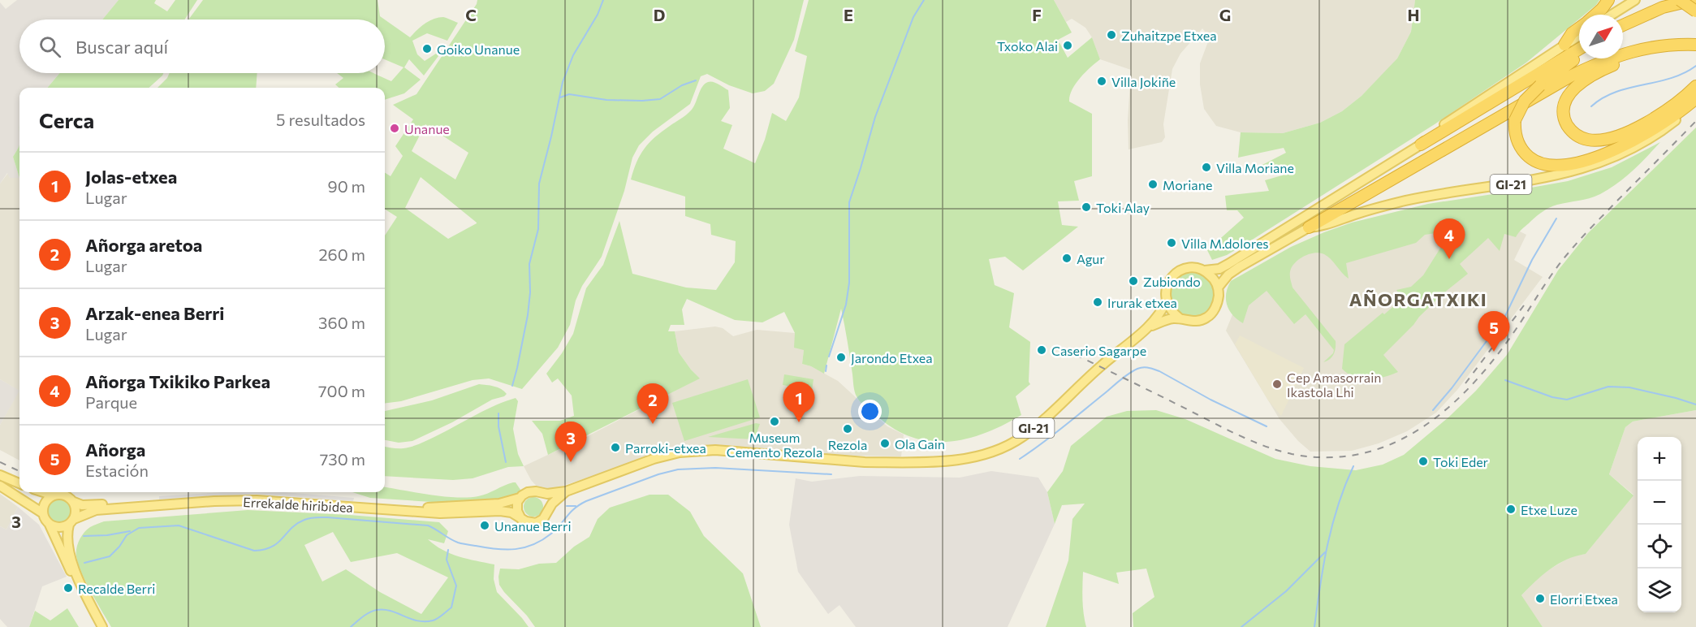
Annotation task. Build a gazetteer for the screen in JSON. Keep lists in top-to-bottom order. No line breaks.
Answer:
{"streets":{"highway":["GI-21"],"main road":["Errekalde hiribidea"]},"crossings":[["GI-21","Errekalde hiribidea"]],"districts":["AÑORGATXIKI"],"places":["Zuhaitzpe Etxea","Txoko Alai","Goiko Unanue","Villa Jokiñe","Unanue","Villa Moriane","Moriane","Toki Alay","Villa M.dolores","Agur","Zubiondo","Irurak etxea","Caserio Sagarpe","Jarondo Etxea","Cep Amasorrain Ikastola Lhi","Museum Cemento Rezola","Rezola","Ola Gain","Parroki-etxea","Toki Eder","Etxe Luze","Unanue Berri","Recalde Berri","Elorri Etxea"],"north":"top right","page":{"search":"Buscar aquí","heading":["Cerca","5 resultados"],"list":[{"mark":"1","name":"Jolas-etxea","note":"Lugar","value":"90 m"},{"mark":"2","name":"Añorga aretoa","note":"Lugar","value":"260 m"},{"mark":"3","name":"Arzak-enea Berri","note":"Lugar","value":"360 m"},{"mark":"4","name":"Añorga Txikiko Parkea","note":"Parque","value":"700 m"},{"mark":"5","name":"Añorga","note":"Estación","value":"730 m"}],"pins":["4","5","1","2","3"],"map_buttons":["+","−"]},"grid":{"columns":["C","D","E","F","G","H"],"rows":["3"]}}
